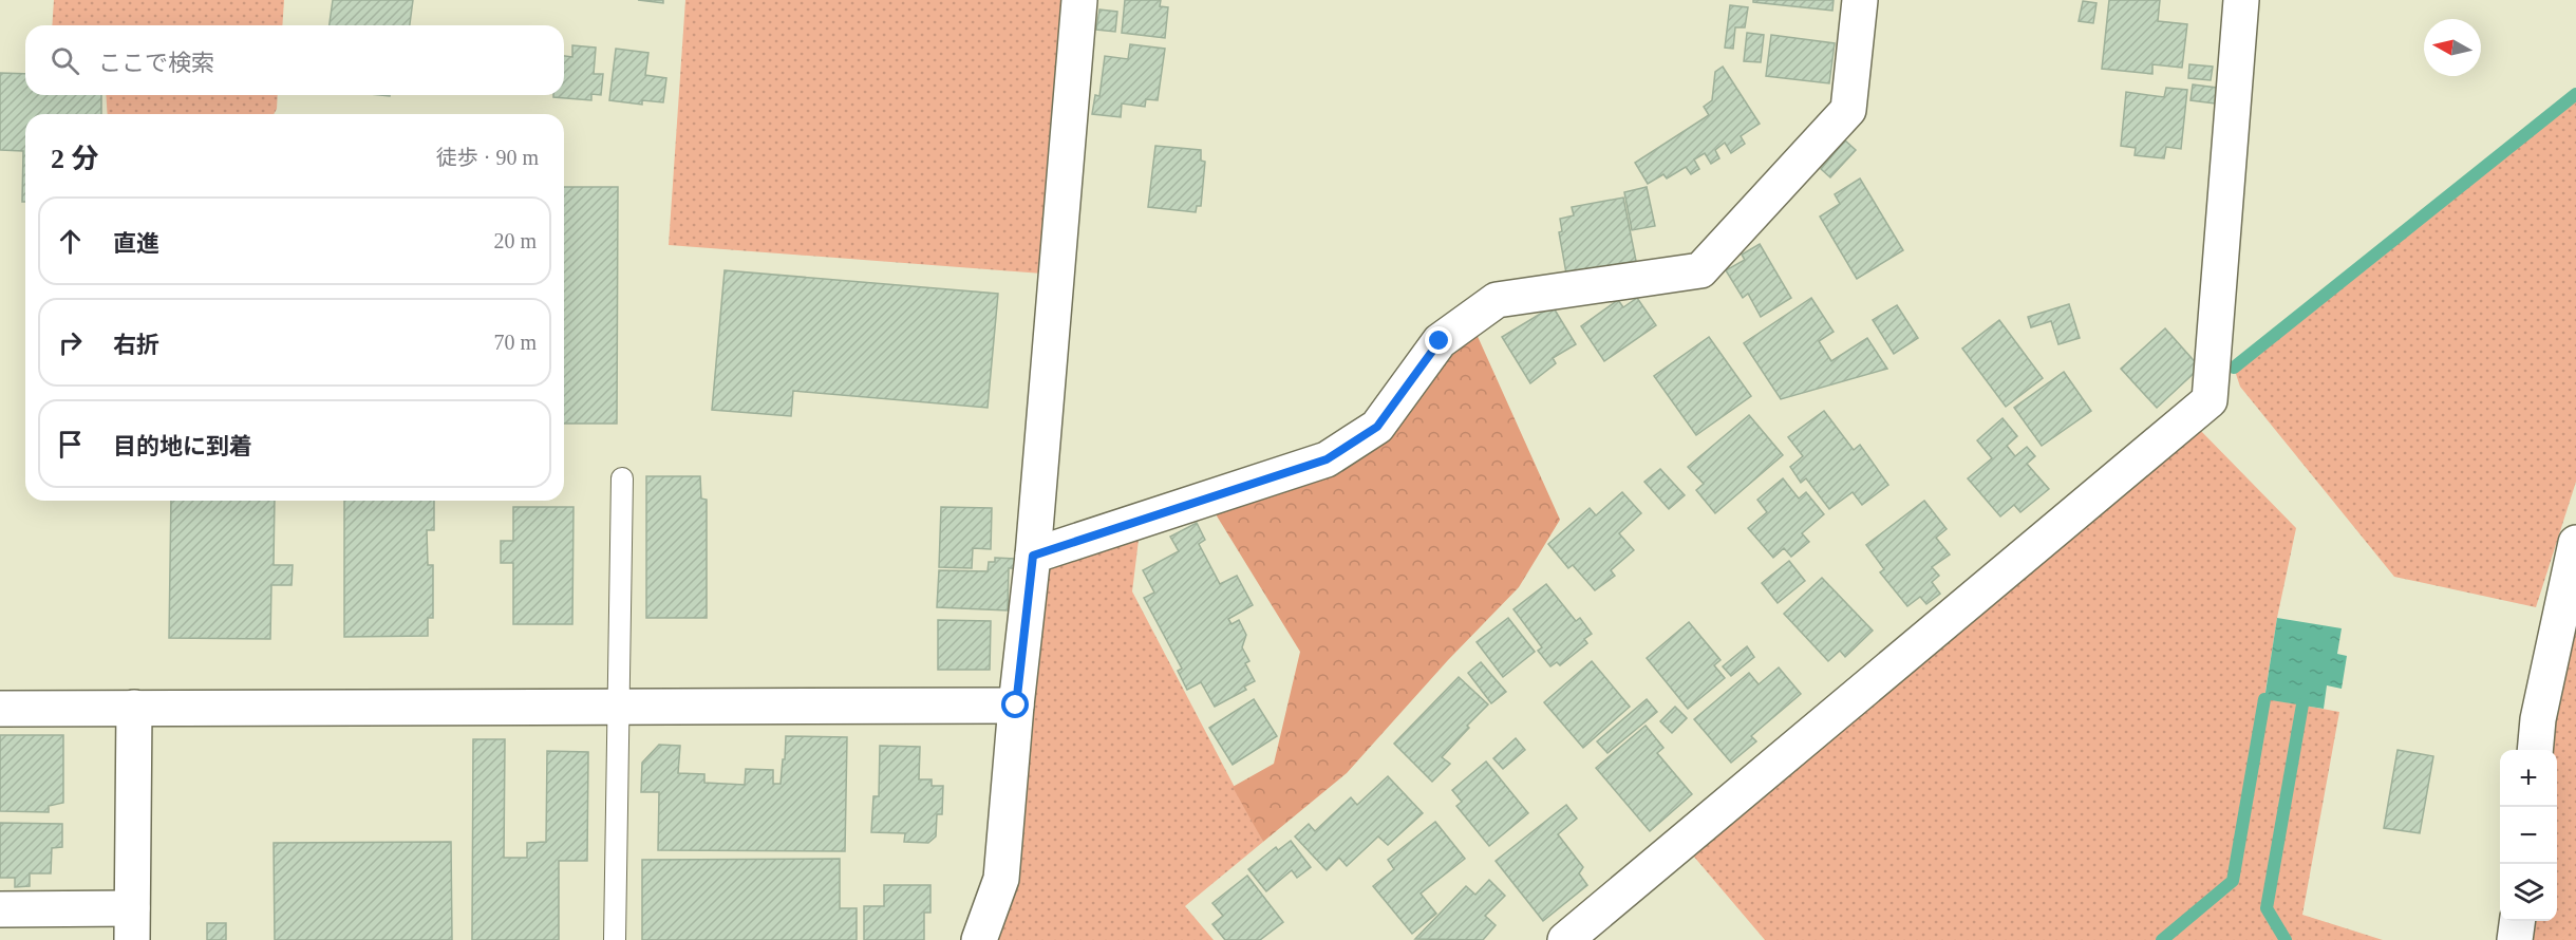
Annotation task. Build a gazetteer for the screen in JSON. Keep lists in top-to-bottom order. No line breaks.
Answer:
{"north":"left","page":{"search":"ここで検索","heading":["2 分","徒歩 · 90 m"],"list":[["直進","20 m"],["右折","70 m"],"目的地に到着"],"map_buttons":["+","−"]}}
